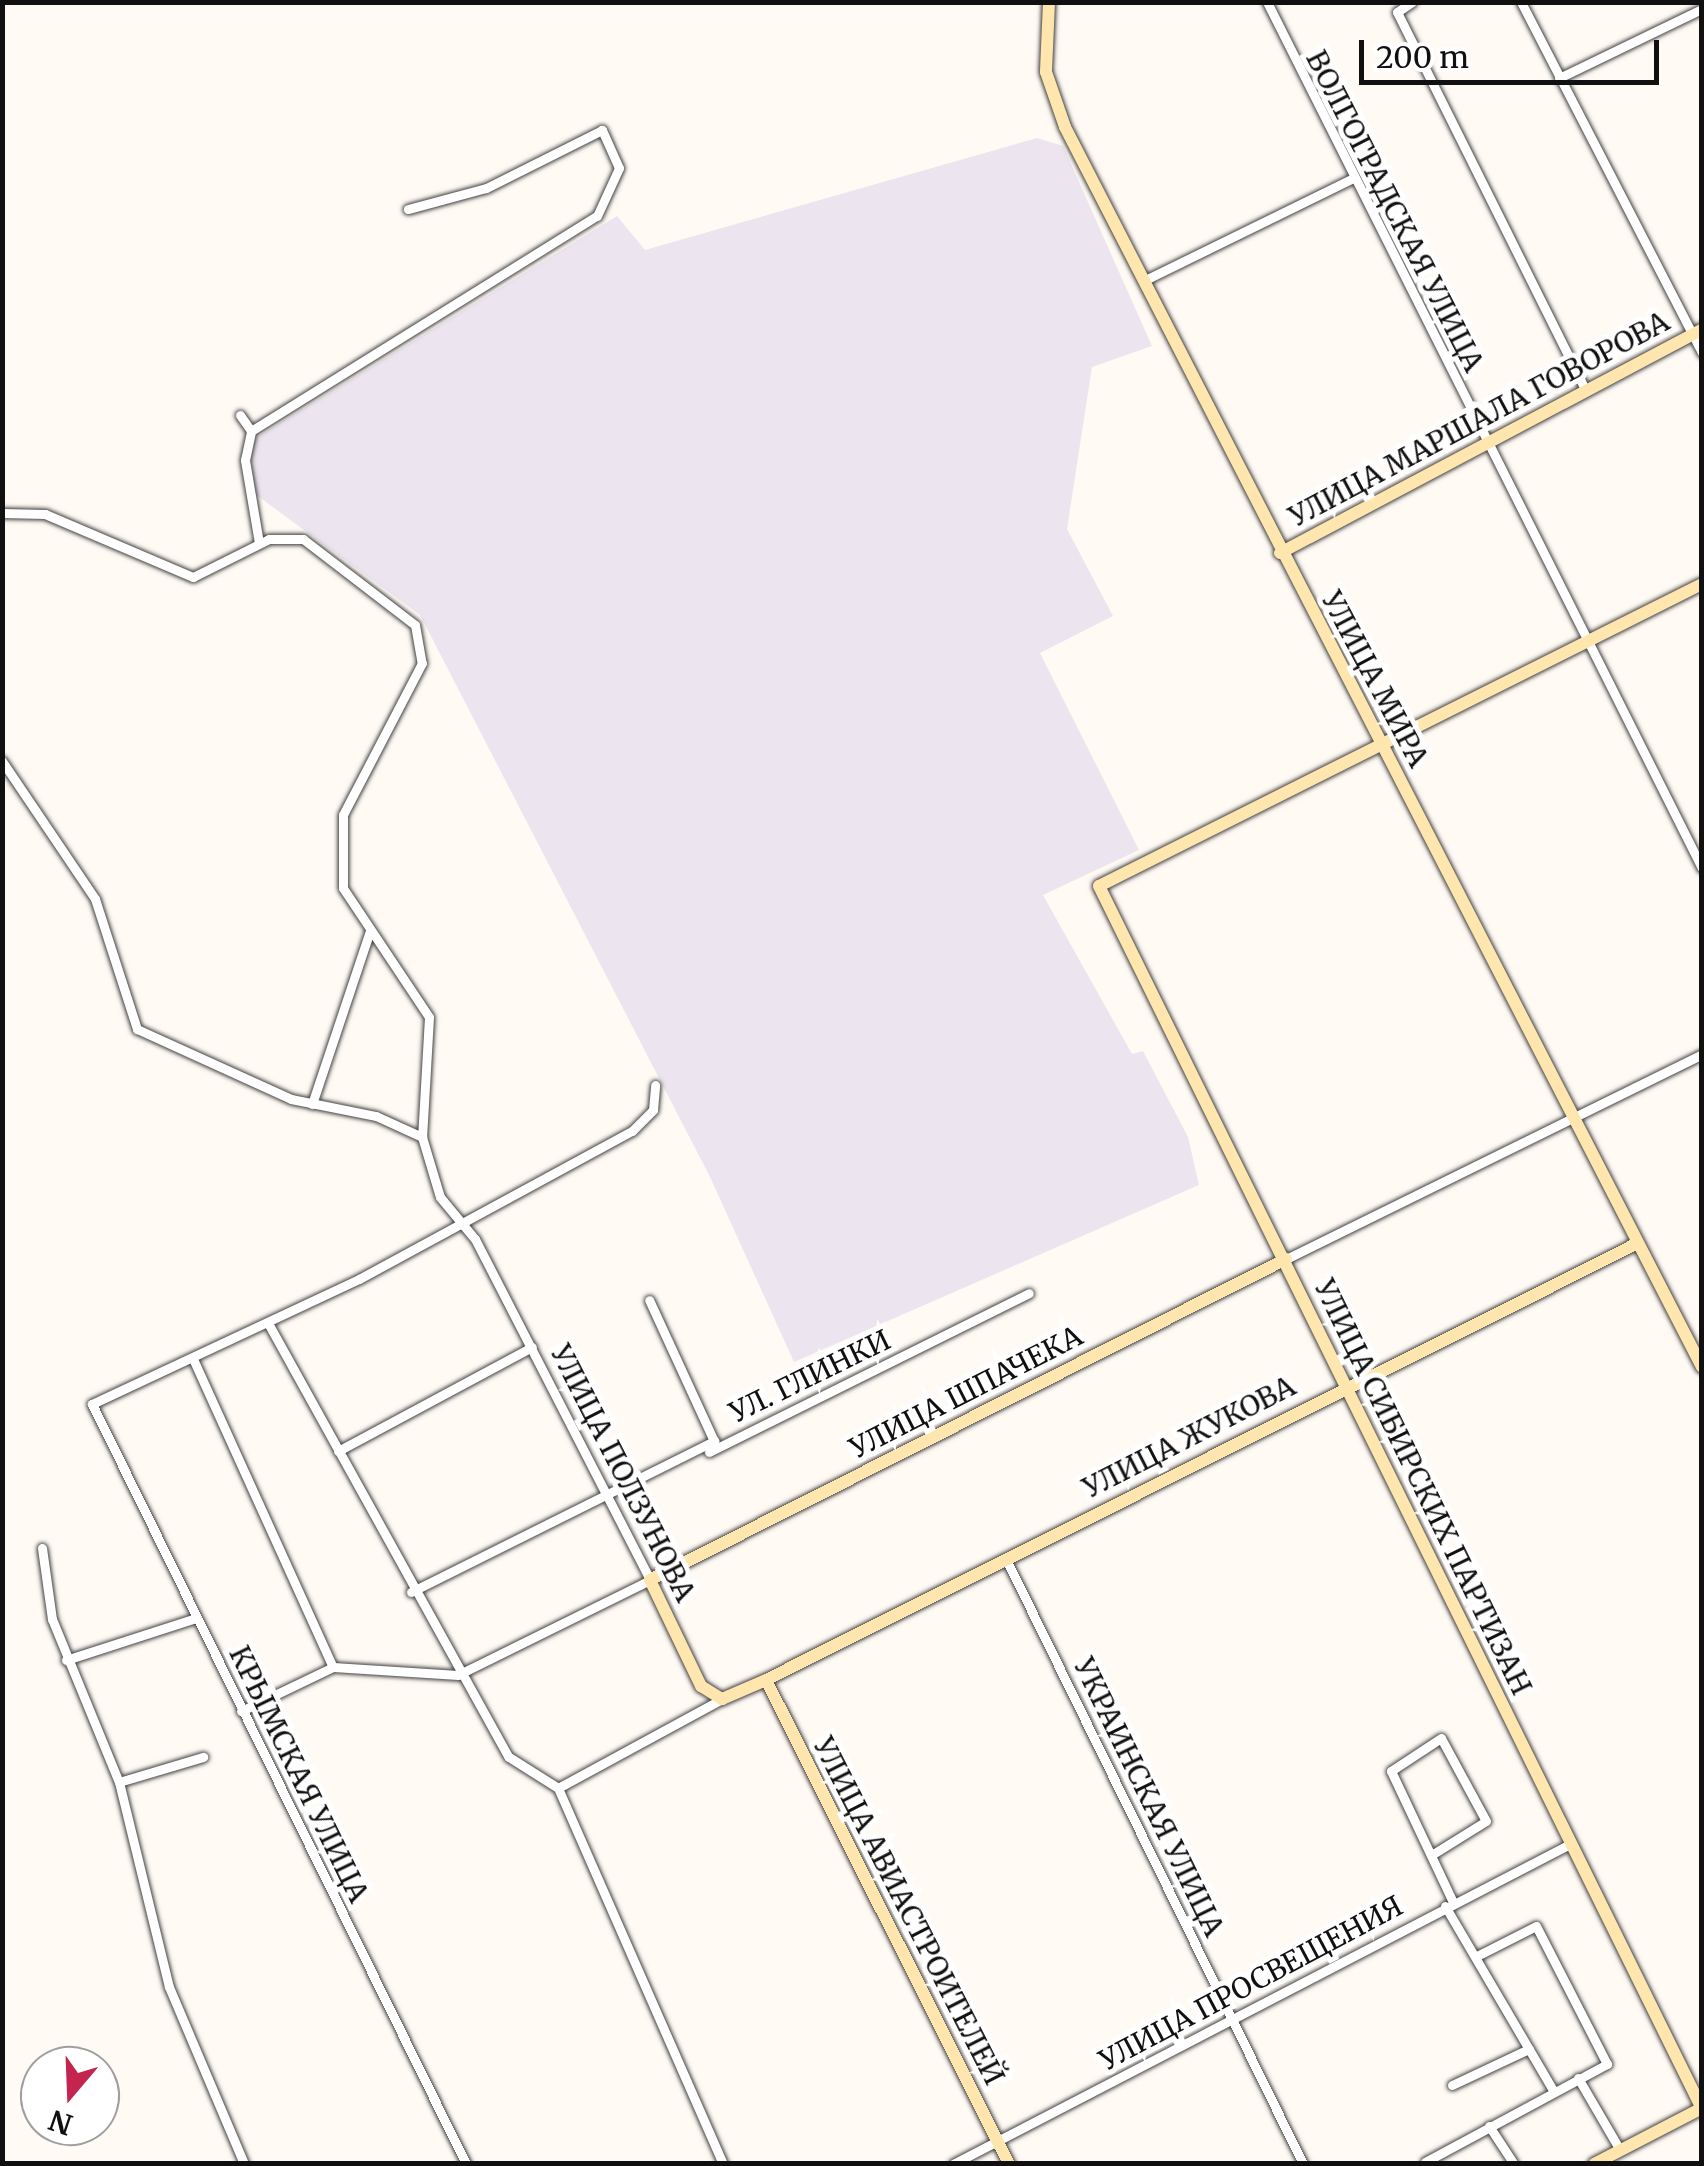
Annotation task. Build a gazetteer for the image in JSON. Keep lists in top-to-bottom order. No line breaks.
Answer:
{"streets":{"street":["ВОЛГОГРАДСКАЯ УЛИЦА","УЛИЦА МАРШАЛА ГОВОРОВА","УЛИЦА МИРА","УЛ. ГЛИНКИ","УЛИЦА ШПАЧЕКА","УЛИЦА ЖУКОВА","УЛИЦА ПОЛЗУНОВА","УЛИЦА СИБИРСКИХ ПАРТИЗАН","КРЫМСКАЯ УЛИЦА","УКРАИНСКАЯ УЛИЦА","УЛИЦА АВИАСТРОИТЕЛЕЙ","УЛИЦА ПРОСВЕЩЕНИЯ"]},"crossings":[["ВОЛГОГРАДСКАЯ УЛИЦА","УЛИЦА МАРШАЛА ГОВОРОВА"],["УЛИЦА МАРШАЛА ГОВОРОВА","УЛИЦА МИРА"],["УЛИЦА МИРА","УЛИЦА ШПАЧЕКА"],["УЛИЦА МИРА","УЛИЦА ЖУКОВА"],["УЛИЦА МИРА","УЛИЦА СИБИРСКИХ ПАРТИЗАН"],["УЛ. ГЛИНКИ","УЛИЦА ПОЛЗУНОВА"],["УЛИЦА ШПАЧЕКА","УЛИЦА ПОЛЗУНОВА"],["УЛИЦА ШПАЧЕКА","УЛИЦА СИБИРСКИХ ПАРТИЗАН"],["УЛИЦА ШПАЧЕКА","КРЫМСКАЯ УЛИЦА"],["УЛИЦА ЖУКОВА","УЛИЦА СИБИРСКИХ ПАРТИЗАН"],["УЛИЦА ЖУКОВА","УКРАИНСКАЯ УЛИЦА"],["УЛИЦА ЖУКОВА","УЛИЦА АВИАСТРОИТЕЛЕЙ"],["УЛИЦА СИБИРСКИХ ПАРТИЗАН","УЛИЦА ПРОСВЕЩЕНИЯ"],["УКРАИНСКАЯ УЛИЦА","УЛИЦА ПРОСВЕЩЕНИЯ"],["УЛИЦА АВИАСТРОИТЕЛЕЙ","УЛИЦА ПРОСВЕЩЕНИЯ"]],"scale_bar":"200 m","north":"bottom"}
